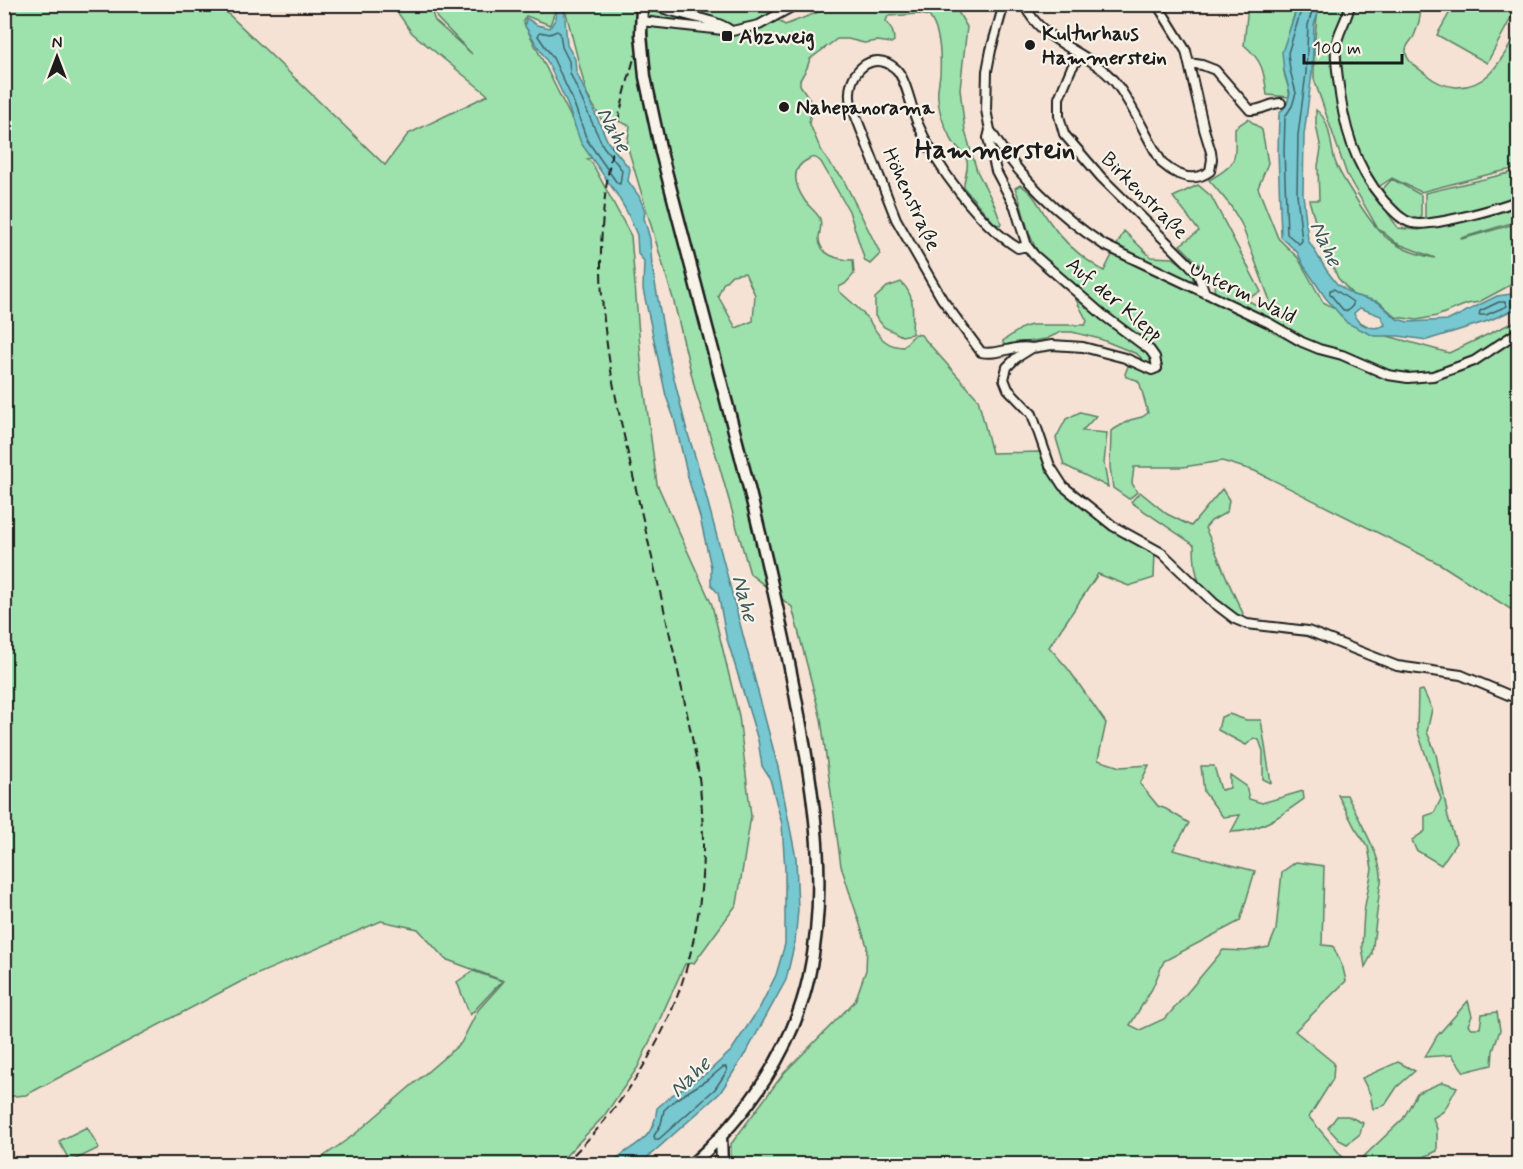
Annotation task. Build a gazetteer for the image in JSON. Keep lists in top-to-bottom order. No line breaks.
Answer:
{"streets":{"street":["Birkenstraße","Höhenstraße","Unterm Wald","Auf der Klepp"]},"crossings":[["Birkenstraße","Unterm Wald"],["Höhenstraße","Auf der Klepp"]],"districts":["Hammerstein"],"water":["Nahe"],"places":{"transit":["Abzweig"],"other":["Kulturhaus Hammerstein","Nahepanorama"]},"scale_bar":"100 m","north":"top"}
